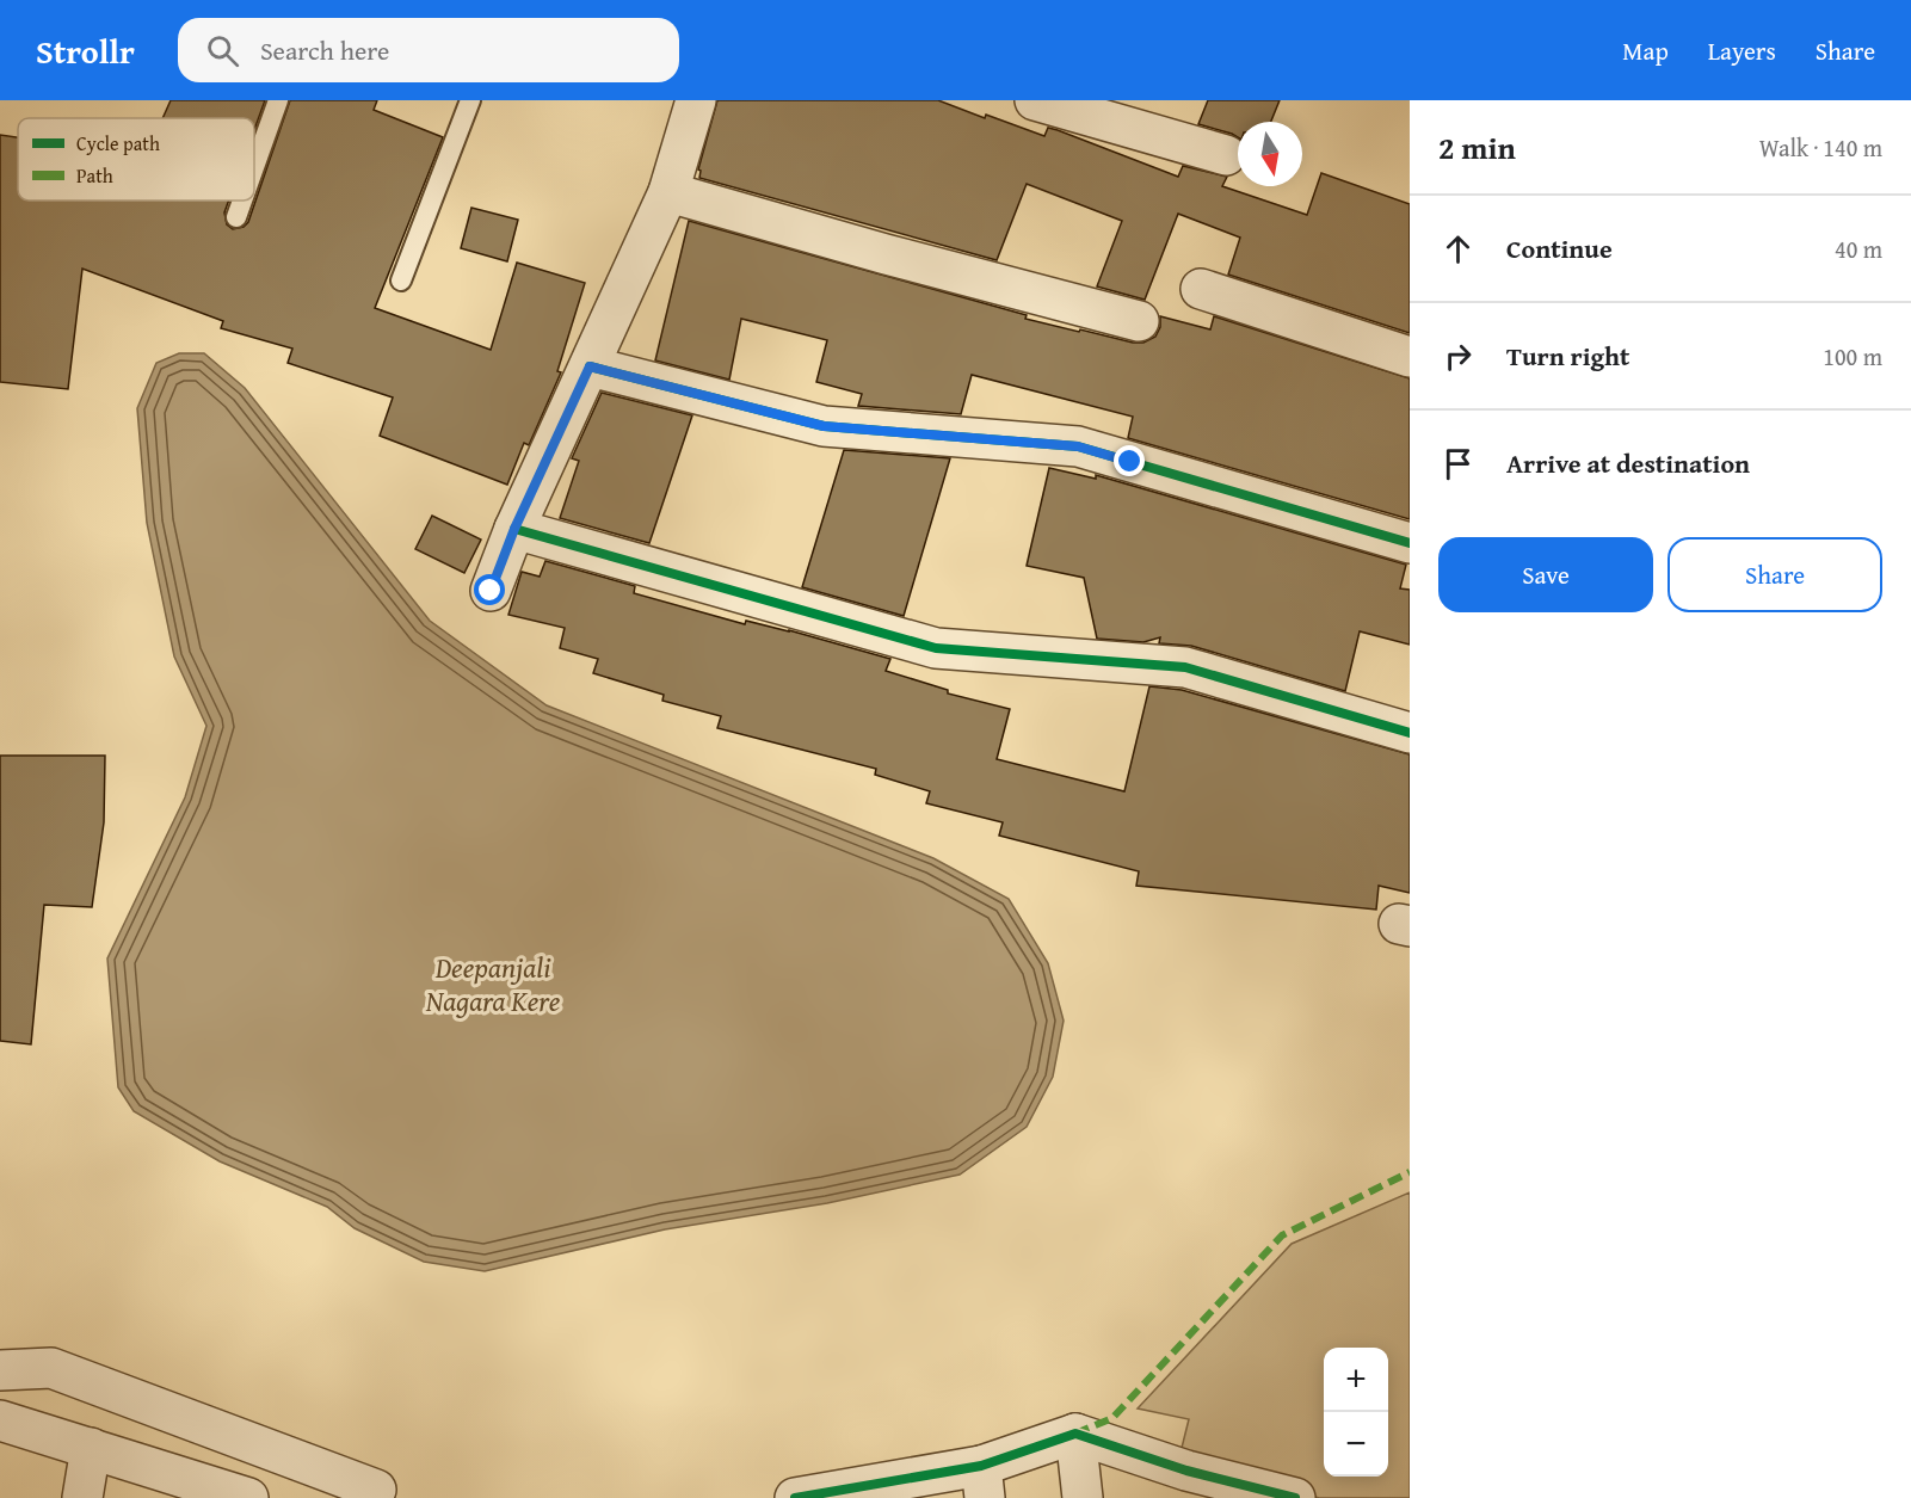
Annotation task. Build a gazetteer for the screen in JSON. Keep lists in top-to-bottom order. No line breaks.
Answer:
{"water":["Deepanjali Nagara Kere"],"legend":["Cycle path","Path"],"north":"bottom","page":{"header":"Strollr","search":"Search here","nav":["Map","Layers","Share"],"heading":["2 min","Walk · 140 m"],"list":[["Continue","40 m"],["Turn right","100 m"],"Arrive at destination"],"buttons":["Save","Share"],"map_buttons":["+","−"]}}
